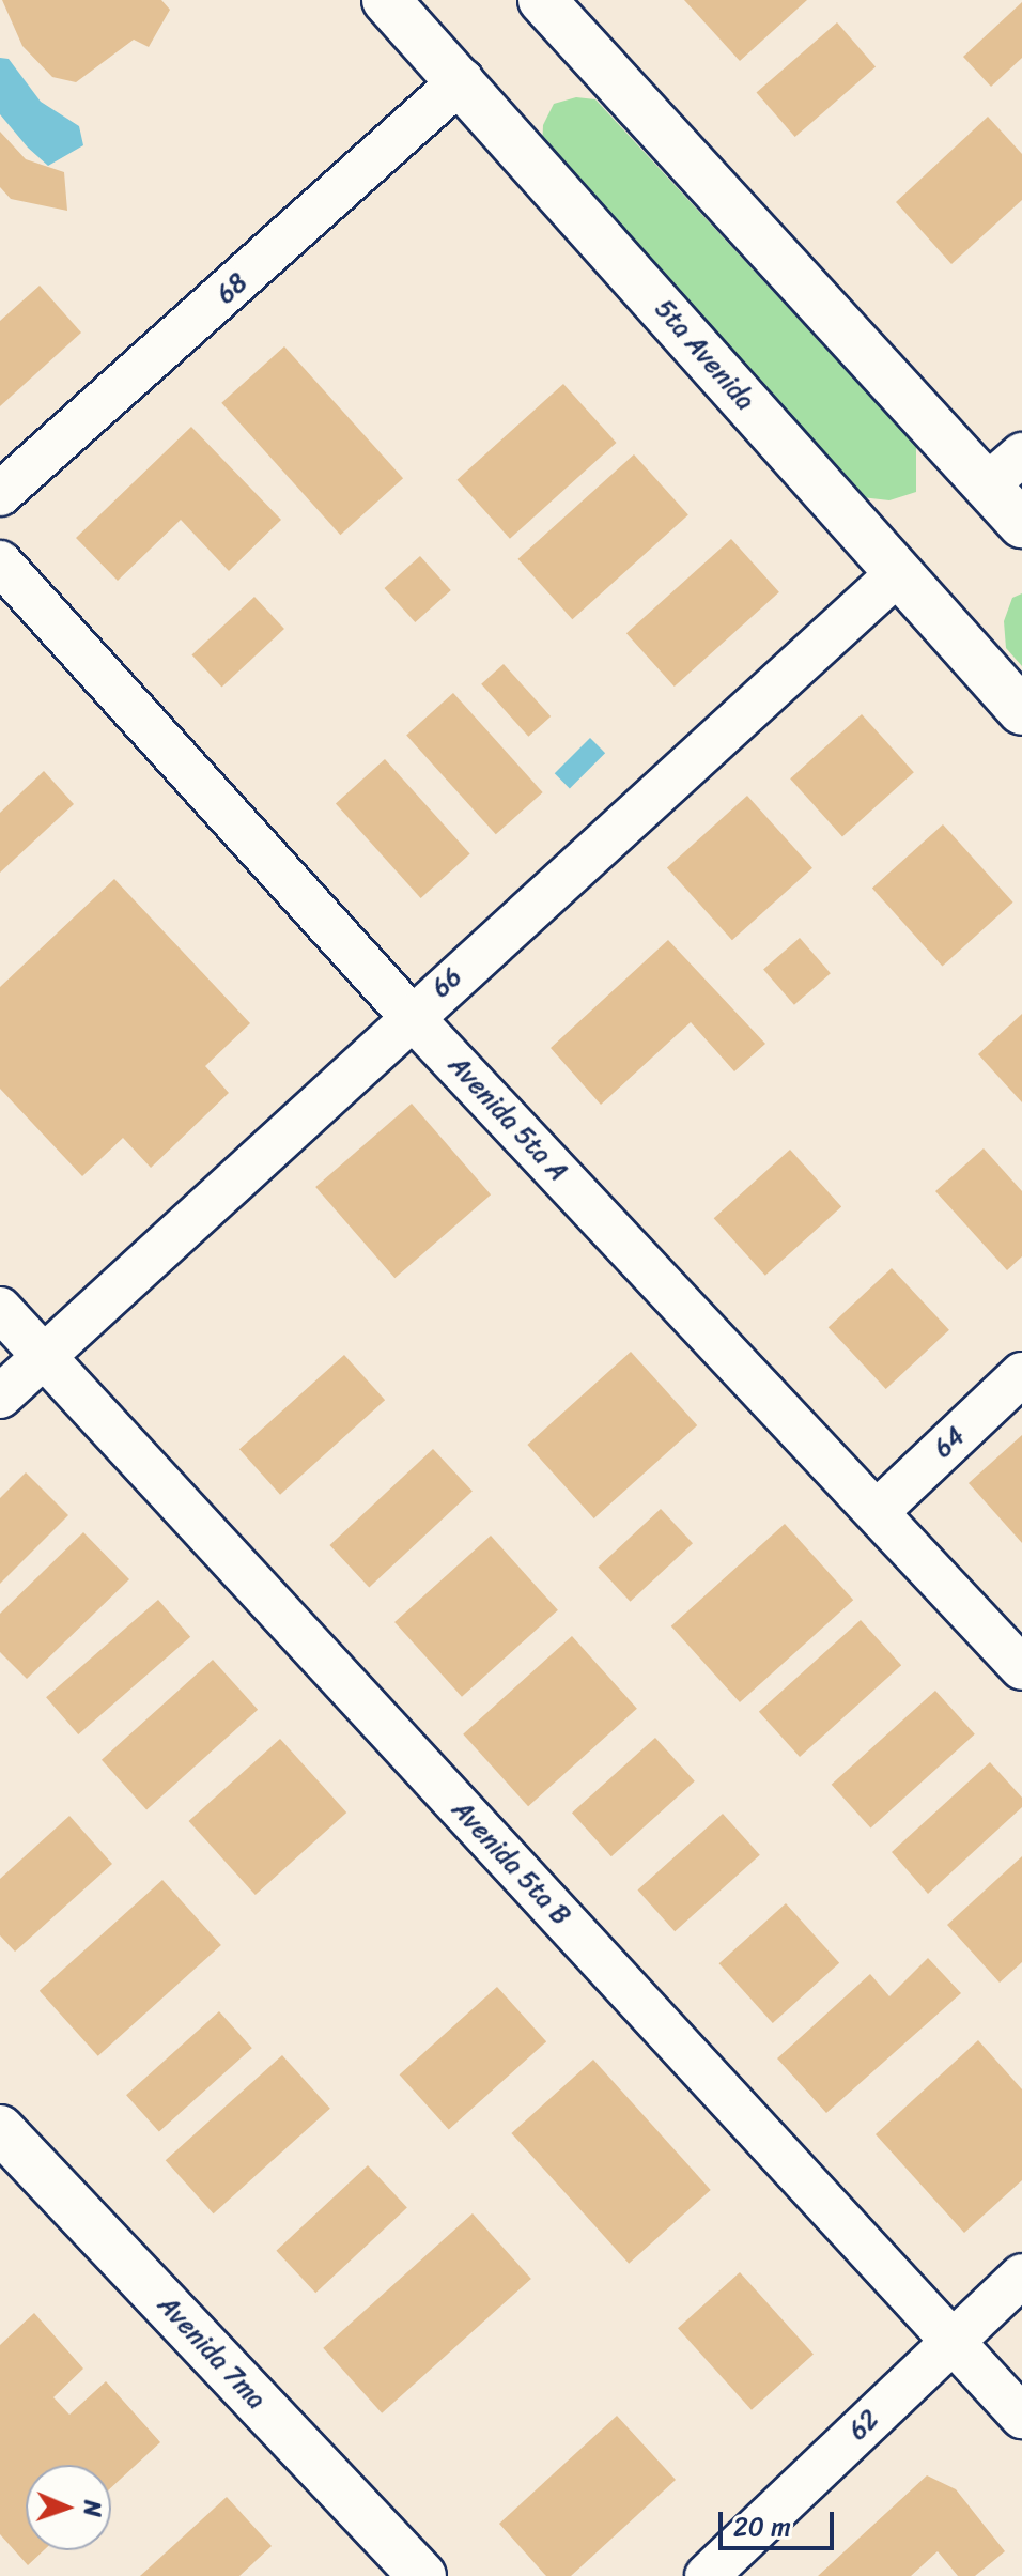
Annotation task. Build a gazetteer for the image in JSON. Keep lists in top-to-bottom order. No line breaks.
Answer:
{"streets":{"main road":["5ta Avenida","Avenida 7ma"],"street":["68","66","Avenida 5ta A","64","Avenida 5ta B","62"]},"crossings":[["68","5ta Avenida"],["5ta Avenida","66"],["66","Avenida 5ta A"],["66","Avenida 5ta B"],["Avenida 5ta A","64"],["Avenida 5ta B","62"]],"scale_bar":"20 m","north":"right"}
